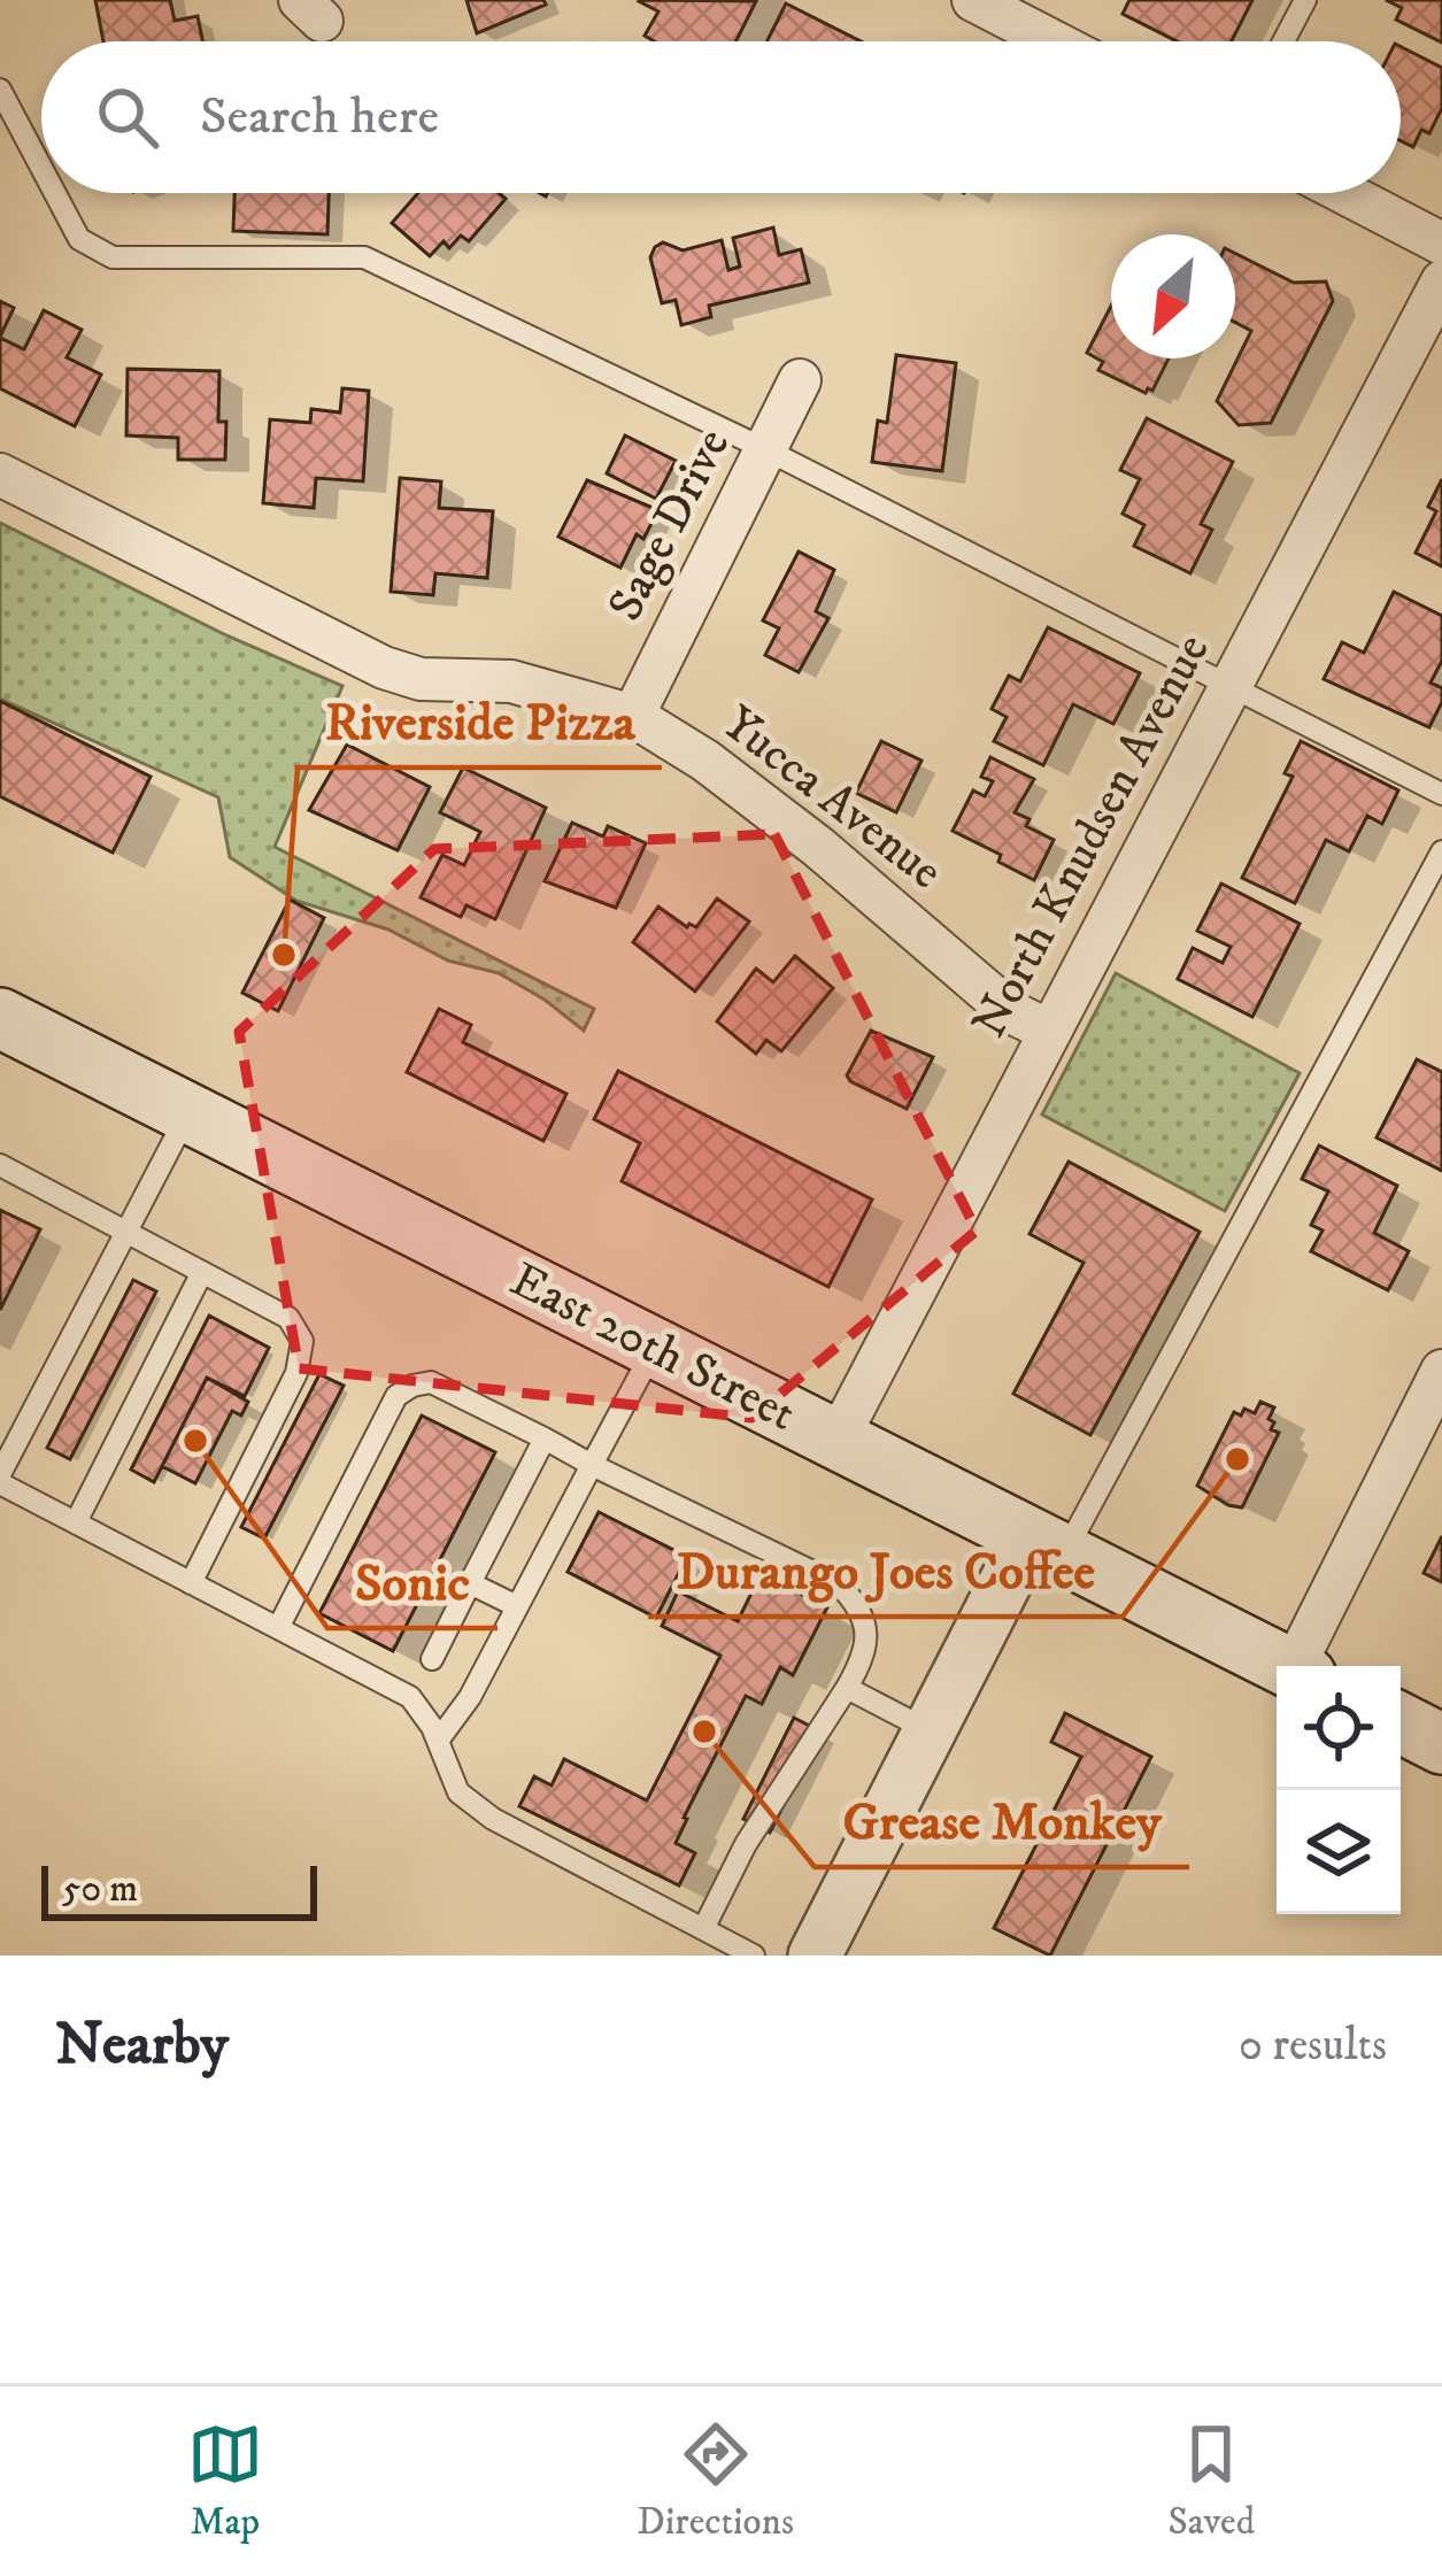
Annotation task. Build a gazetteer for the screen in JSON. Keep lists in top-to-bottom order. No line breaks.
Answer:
{"streets":{"main road":["East 20th Street"],"street":["Sage Drive","Yucca Avenue","North Knudsen Avenue"]},"crossings":[["Sage Drive","Yucca Avenue"],["Yucca Avenue","North Knudsen Avenue"],["North Knudsen Avenue","East 20th Street"]],"places":["Riverside Pizza","Sonic","Durango Joes Coffee","Grease Monkey"],"scale_bar":"50 m","north":"bottom left","page":{"search":"Search here","scale":"50 m","heading":["Nearby","0 results"],"nav":["Map","Directions","Saved"]}}
